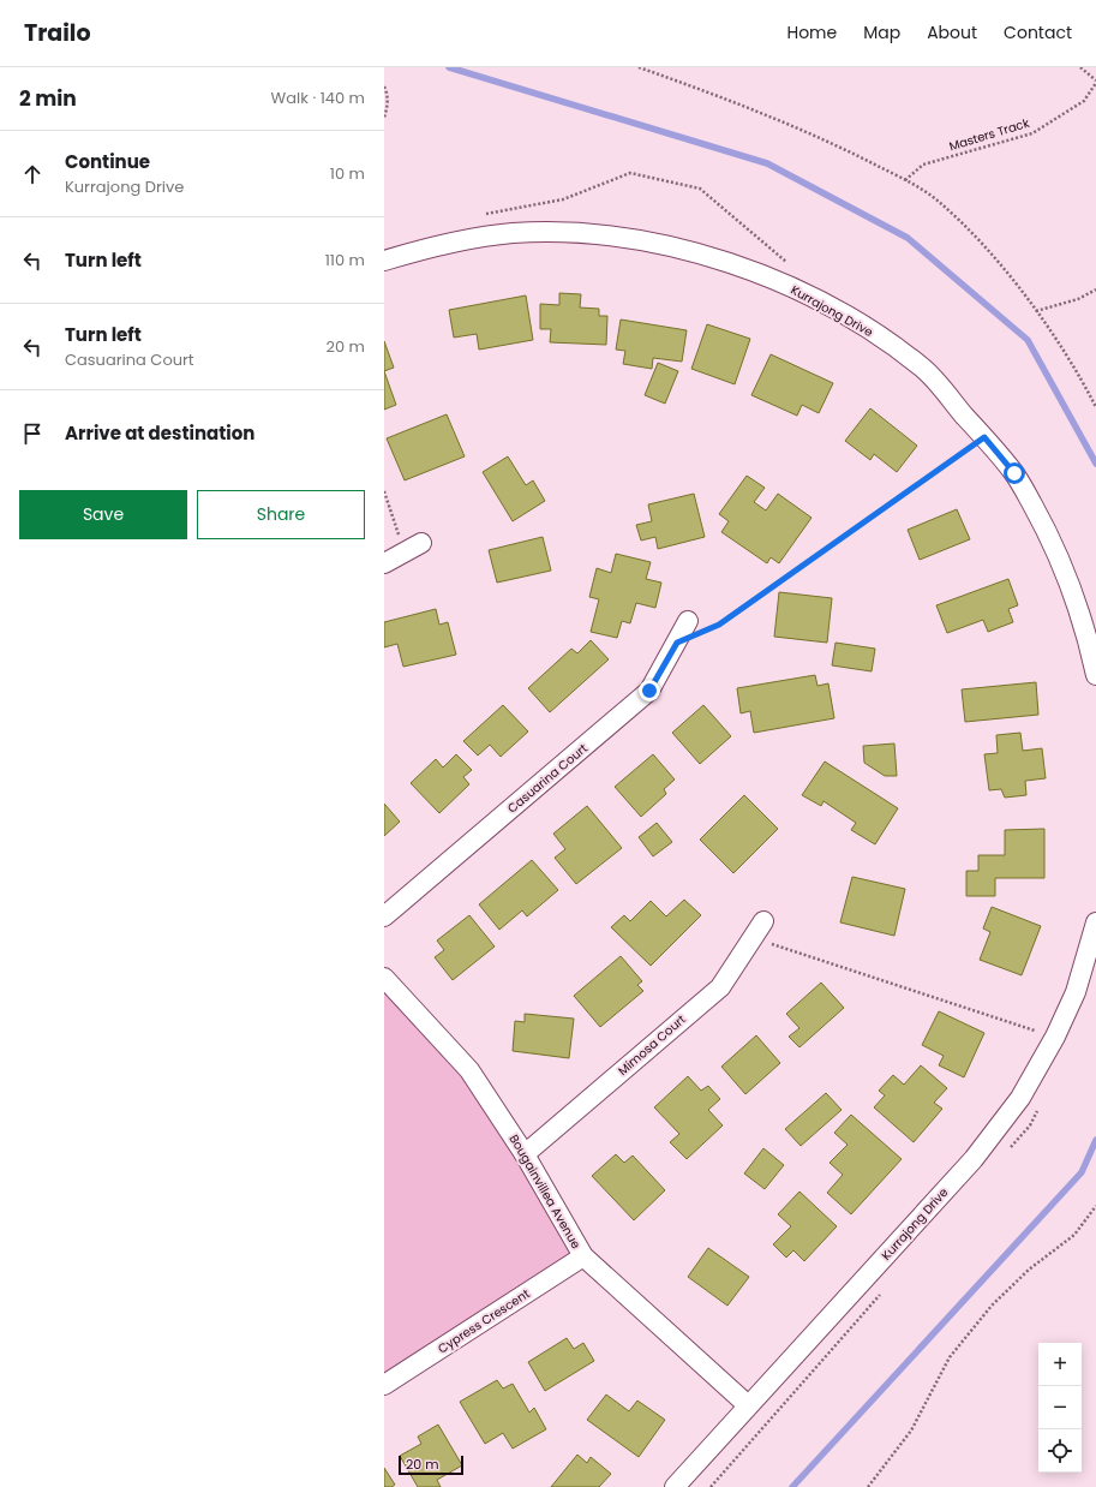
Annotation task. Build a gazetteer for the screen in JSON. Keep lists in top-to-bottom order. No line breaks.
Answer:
{"streets":{"street":["Kurrajong Drive","Casuarina Court","Mimosa Court","Bougainvillea Avenue","Cypress Crescent"],"path":["Masters Track"]},"crossings":[["Kurrajong Drive","Bougainvillea Avenue"],["Mimosa Court","Bougainvillea Avenue"],["Bougainvillea Avenue","Cypress Crescent"]],"scale_bar":"20 m","page":{"header":"Trailo","nav":["Home","Map","About","Contact"],"heading":["2 min","Walk · 140 m"],"list":[["Continue","Kurrajong Drive","10 m"],["Turn left","110 m"],["Turn left","Casuarina Court","20 m"],"Arrive at destination"],"buttons":["Save","Share"],"map_buttons":["+","−"],"scale":"20 m"}}
